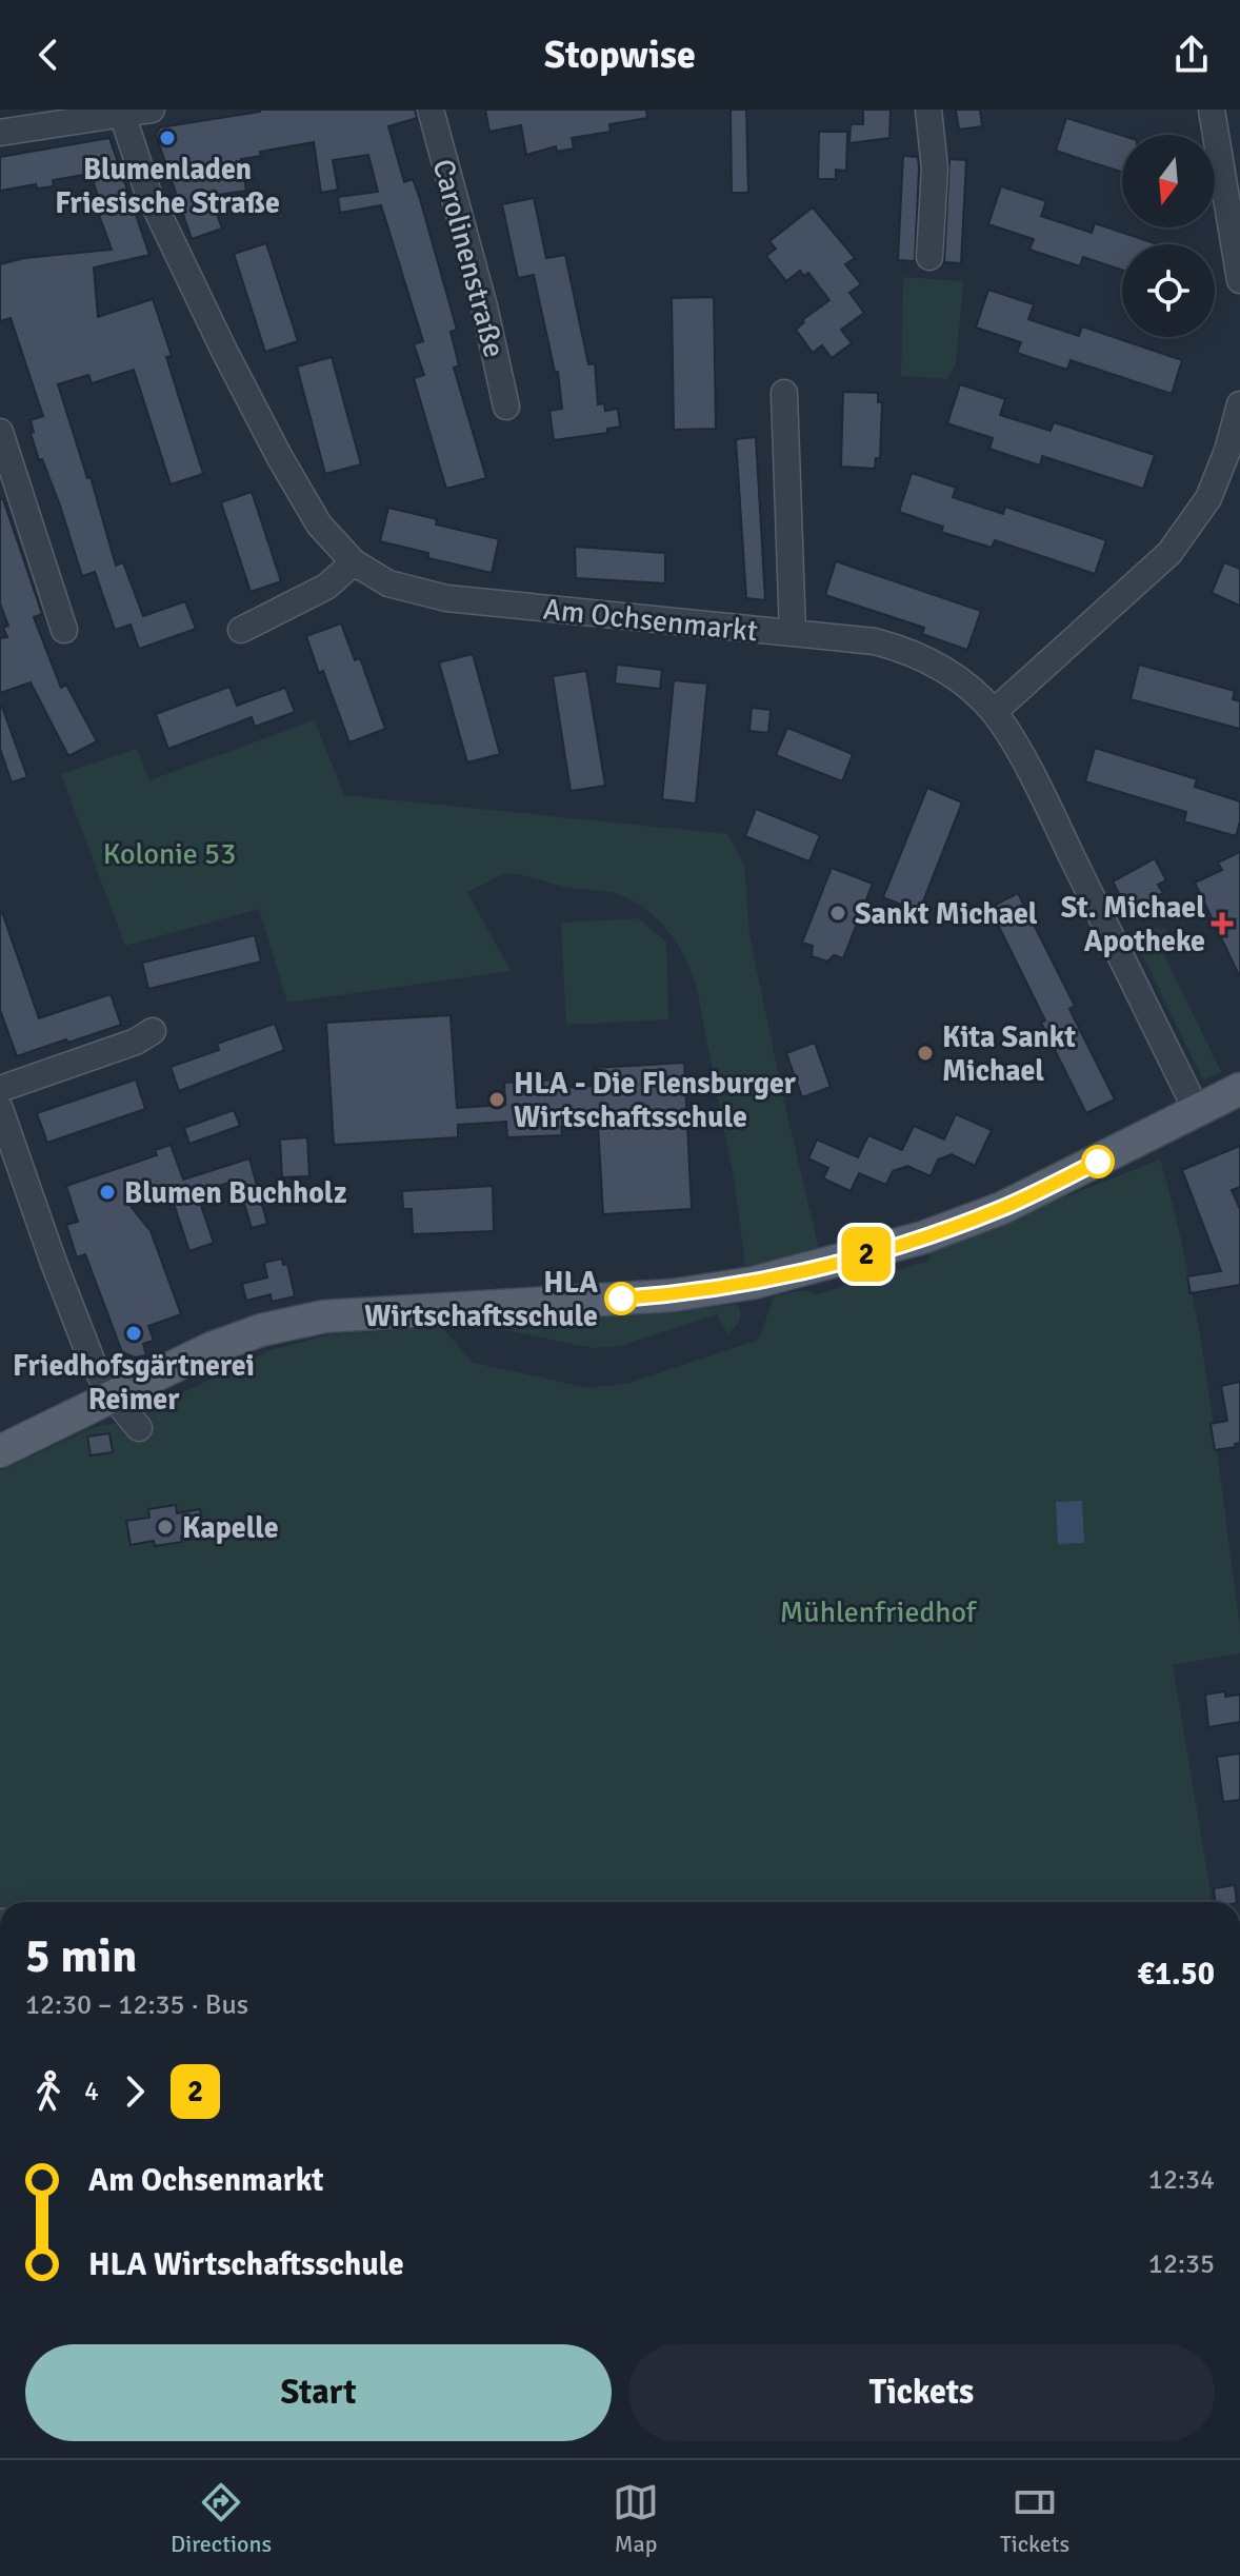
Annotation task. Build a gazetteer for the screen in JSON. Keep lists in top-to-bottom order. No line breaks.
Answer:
{"streets":{"street":["Carolinenstraße","Am Ochsenmarkt"]},"parks":["Kolonie 53","Mühlenfriedhof"],"places":{"other":["Blumenladen Friesische Straße","Sankt Michael","Kita Sankt Michael","HLA - Die Flensburger Wirtschaftsschule","Blumen Buchholz","HLA Wirtschaftsschule","Friedhofsgärtnerei Reimer","Kapelle"],"health":["St. Michael Apotheke"]},"lines":["bus line 2"],"north":"bottom","page":{"header":"Stopwise","on_map":"2","heading":["5 min","12:30 – 12:35 · Bus","€1.50"],"legs":["4","2"],"list":[{"name":"Am Ochsenmarkt","value":"12:34"},{"name":"HLA Wirtschaftsschule","value":"12:35"}],"buttons":["Start","Tickets"],"tabs":["Directions","Map","Tickets"]}}
